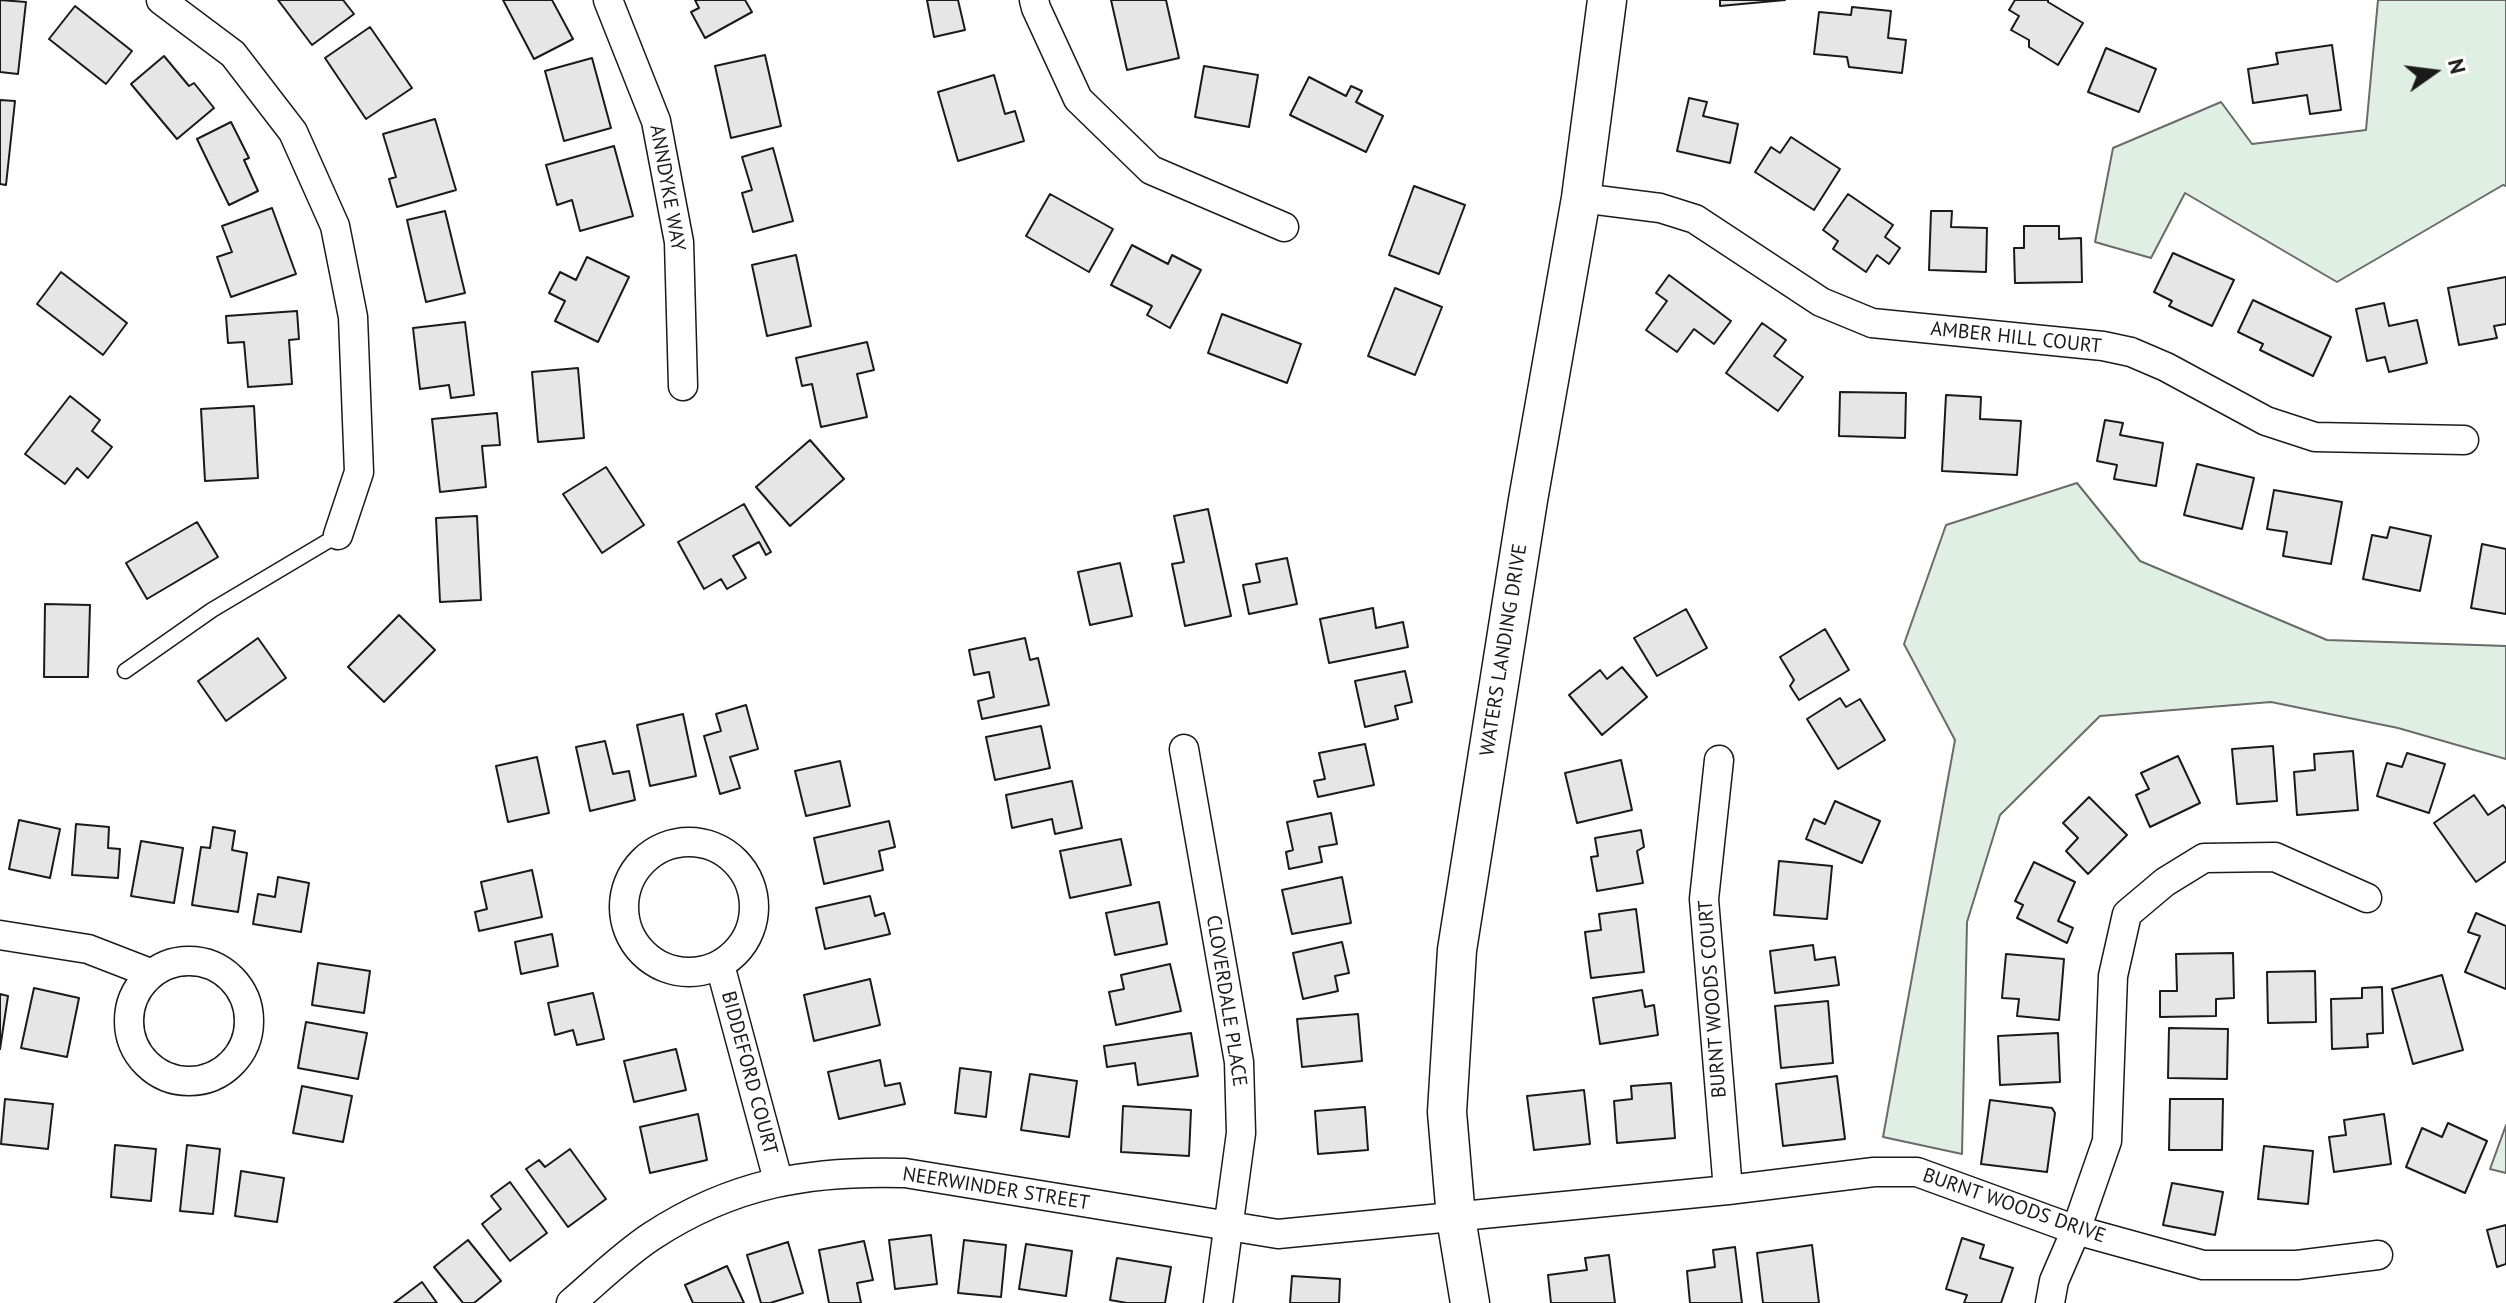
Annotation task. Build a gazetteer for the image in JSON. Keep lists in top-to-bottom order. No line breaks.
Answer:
{"streets":{"street":["ANNDYKE WAY","AMBER HILL COURT","WATERS LANDING DRIVE","BURNT WOODS COURT","CLOVERDALE PLACE","BIDDEFORD COURT","NEERWINDER STREET","BURNT WOODS DRIVE"]},"crossings":[["AMBER HILL COURT","WATERS LANDING DRIVE"],["WATERS LANDING DRIVE","NEERWINDER STREET"],["WATERS LANDING DRIVE","BURNT WOODS DRIVE"],["BURNT WOODS COURT","BURNT WOODS DRIVE"],["CLOVERDALE PLACE","NEERWINDER STREET"],["BIDDEFORD COURT","NEERWINDER STREET"],["NEERWINDER STREET","BURNT WOODS DRIVE"]],"north":"right"}
